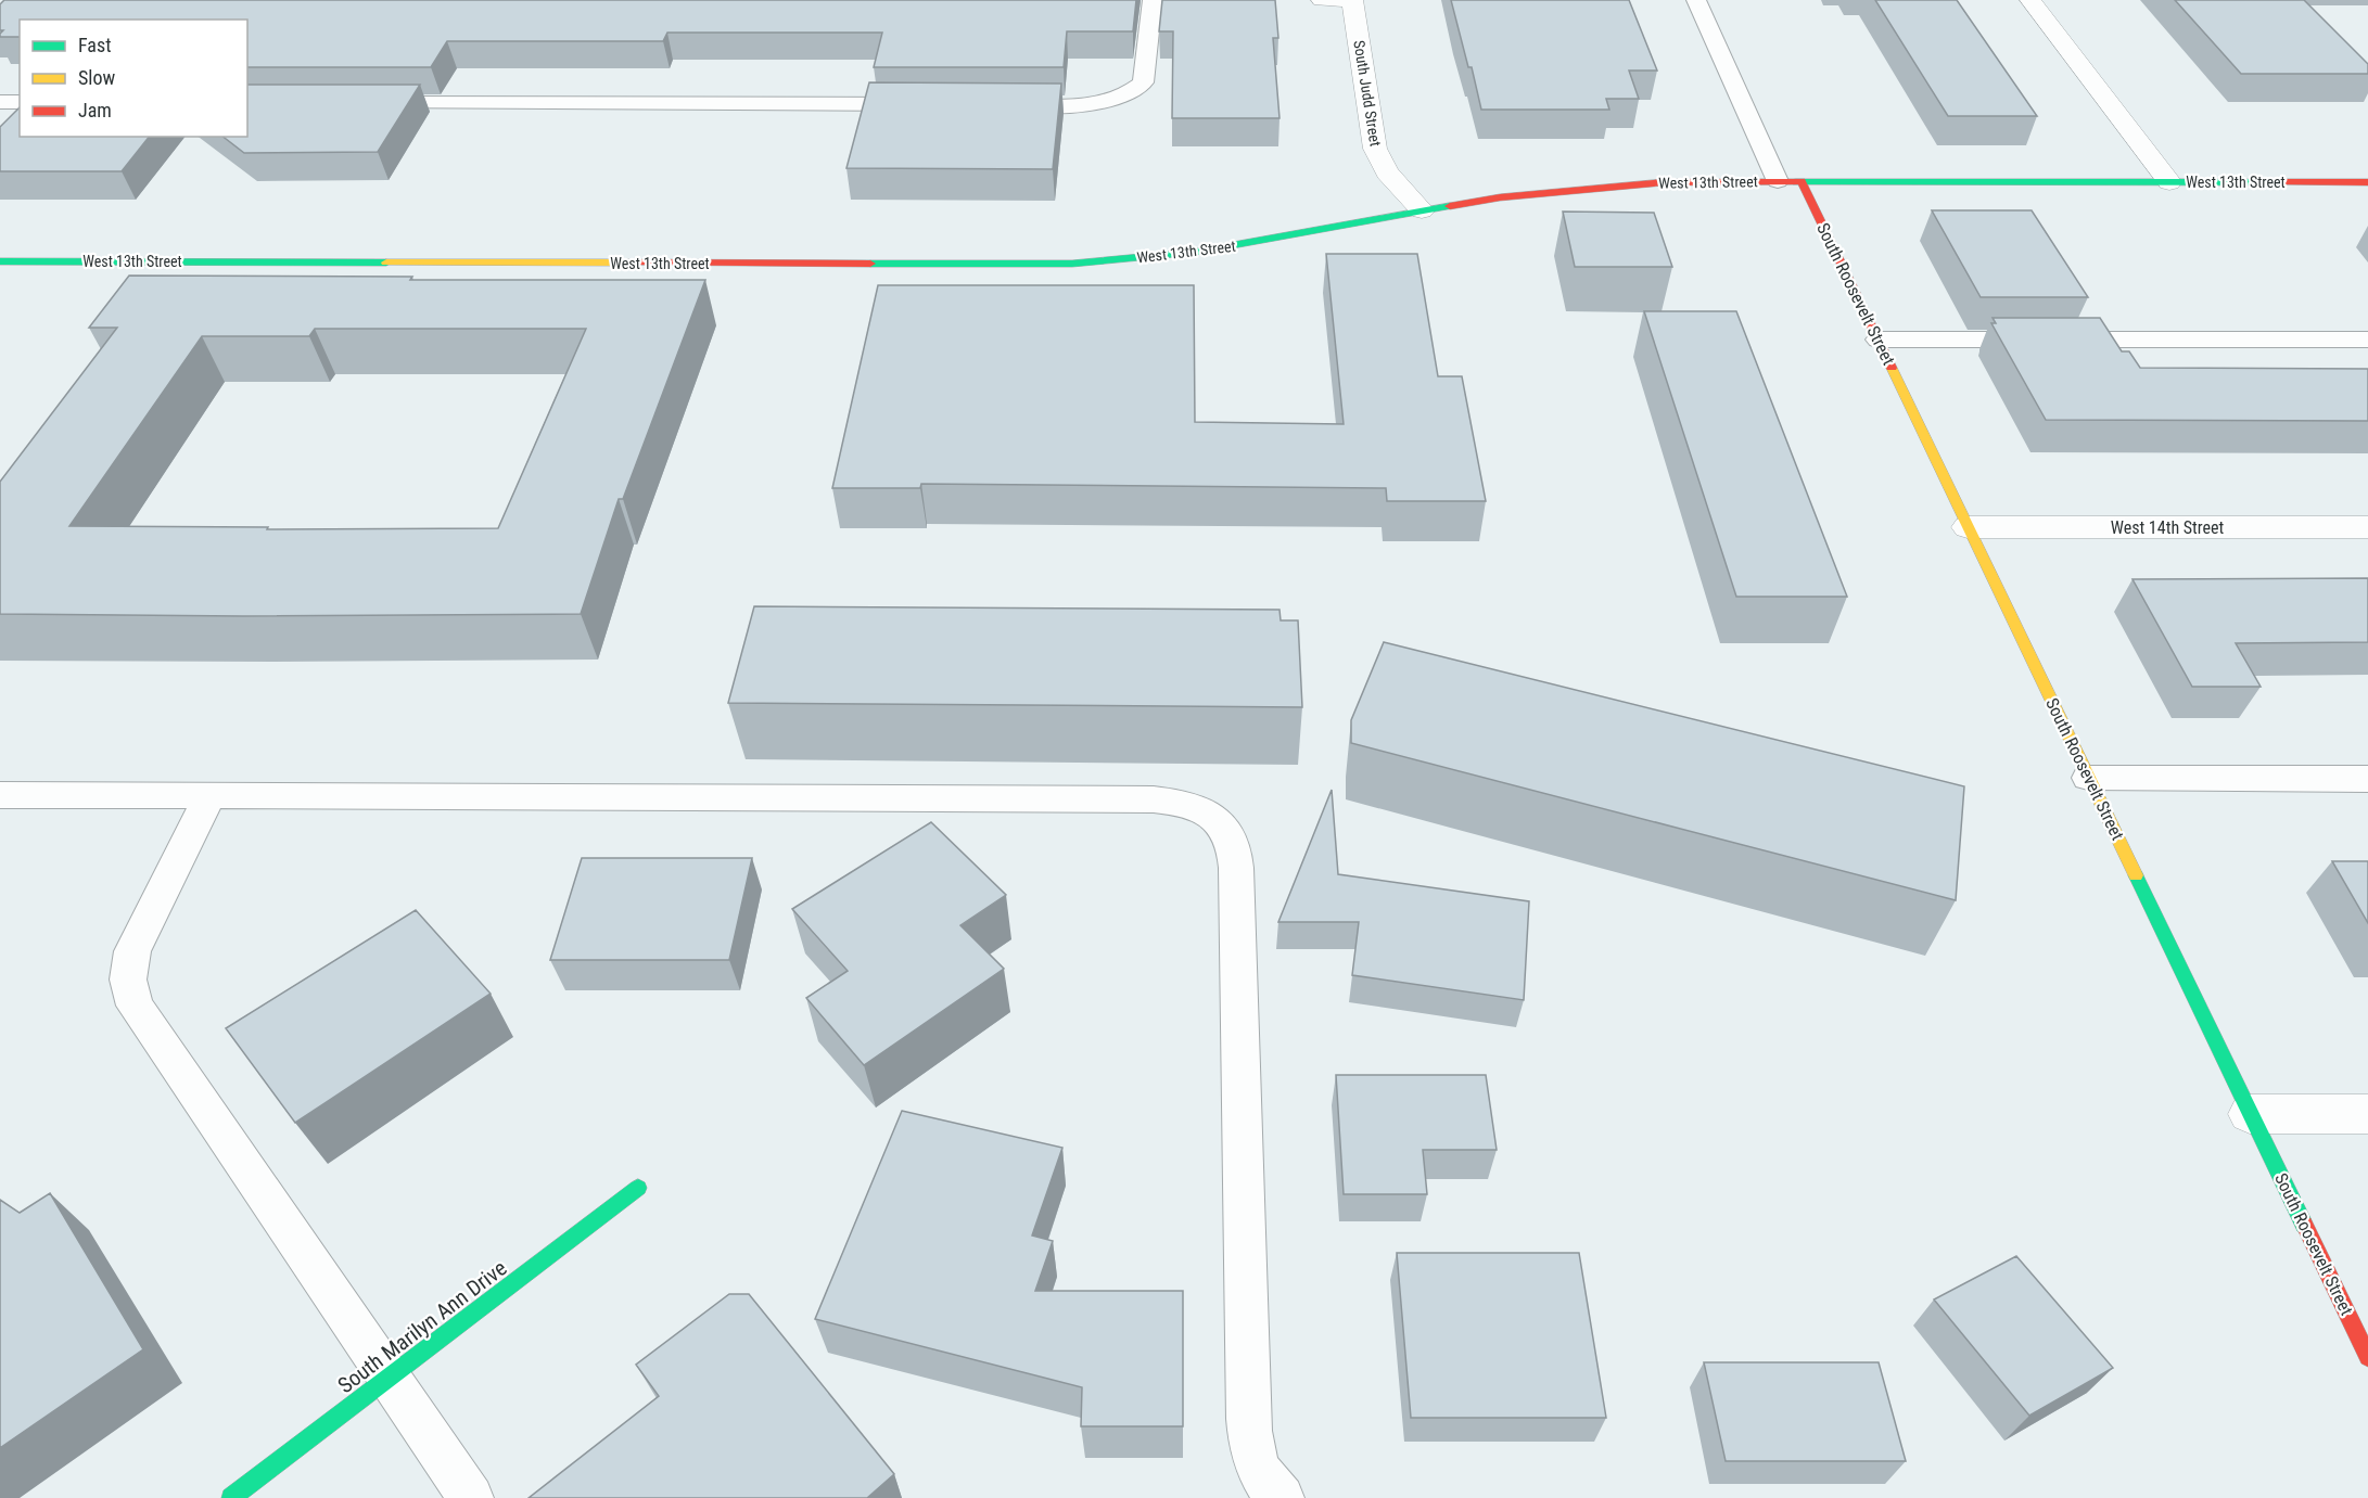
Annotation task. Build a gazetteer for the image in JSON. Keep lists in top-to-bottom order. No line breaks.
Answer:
{"streets":{"street":["South Judd Street","West 13th Street","South Roosevelt Street","West 14th Street","South Marilyn Ann Drive"]},"crossings":[["South Judd Street","West 13th Street"],["West 13th Street","South Roosevelt Street"],["South Roosevelt Street","West 14th Street"]],"legend":["Fast","Slow","Jam"]}
